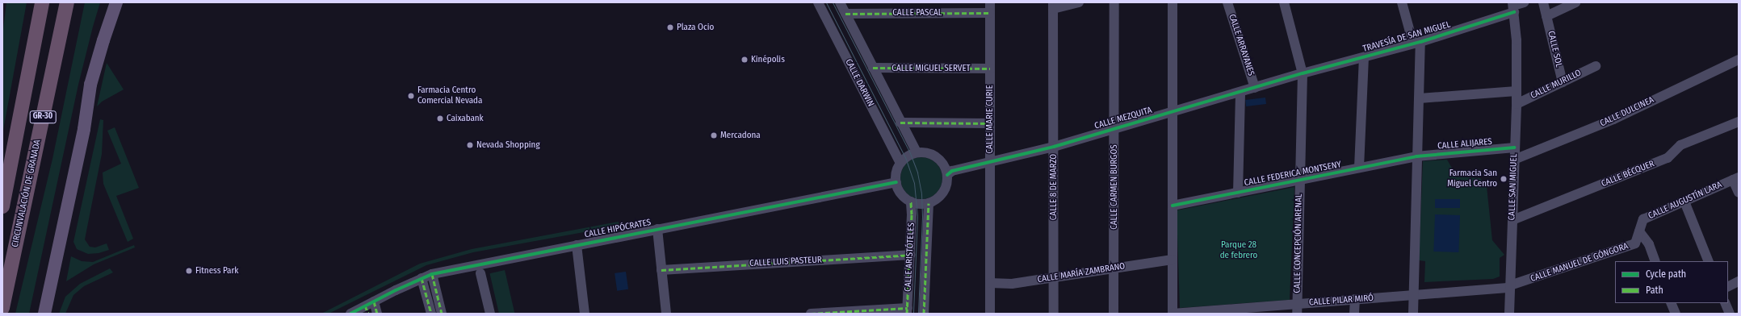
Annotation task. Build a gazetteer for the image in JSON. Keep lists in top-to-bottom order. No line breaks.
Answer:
{"streets":{"highway":["GR-30","CIRCUNVALACIÓN DE GRANADA"],"street":["CALLE PASCAL","TRAVESÍA DE SAN MIGUEL","CALLE ARRAYANES","CALLE SOL","CALLE MIGUEL SERVET","CALLE DARWIN","CALLE MURILLO","CALLE DULCINEA","CALLE MEZQUITA","CALLE MARIE CURIE","CALLE ALIJARES","CALLE FEDERICA MONTSENY","CALLE BÉCQUER","CALLE 8 DE MARZO","CALLE CARMEN BURGOS","CALLE SAN MIGUEL","CALLE AUGUSTÍN LARA","CALLE HIPÓCRATES","CALLE CONCEPCIÓN ARENAL","CALLE ARISTÓTELES","CALLE LUIS PASTEUR","CALLE MANUEL DE GÓNGORA","CALLE MARÍA ZAMBRANO","CALLE PILAR MIRÓ"]},"crossings":[["CALLE PASCAL","CALLE MARIE CURIE"],["TRAVESÍA DE SAN MIGUEL","CALLE MEZQUITA"],["TRAVESÍA DE SAN MIGUEL","CALLE SAN MIGUEL"],["TRAVESÍA DE SAN MIGUEL","CALLE CONCEPCIÓN ARENAL"],["CALLE ARRAYANES","CALLE MEZQUITA"],["CALLE SOL","CALLE MURILLO"],["CALLE MIGUEL SERVET","CALLE MARIE CURIE"],["CALLE DARWIN","CALLE MEZQUITA"],["CALLE DARWIN","CALLE HIPÓCRATES"],["CALLE DARWIN","CALLE ARISTÓTELES"],["CALLE MURILLO","CALLE SAN MIGUEL"],["CALLE DULCINEA","CALLE SAN MIGUEL"],["CALLE MEZQUITA","CALLE MARIE CURIE"],["CALLE MEZQUITA","CALLE 8 DE MARZO"],["CALLE MEZQUITA","CALLE CARMEN BURGOS"],["CALLE MEZQUITA","CALLE HIPÓCRATES"],["CALLE MEZQUITA","CALLE CONCEPCIÓN ARENAL"],["CALLE MEZQUITA","CALLE ARISTÓTELES"],["CALLE MARIE CURIE","CALLE MARÍA ZAMBRANO"],["CALLE ALIJARES","CALLE FEDERICA MONTSENY"],["CALLE ALIJARES","CALLE SAN MIGUEL"],["CALLE FEDERICA MONTSENY","CALLE CONCEPCIÓN ARENAL"],["CALLE BÉCQUER","CALLE SAN MIGUEL"],["CALLE 8 DE MARZO","CALLE MARÍA ZAMBRANO"],["CALLE CARMEN BURGOS","CALLE MARÍA ZAMBRANO"],["CALLE SAN MIGUEL","CALLE MANUEL DE GÓNGORA"],["CALLE SAN MIGUEL","CALLE PILAR MIRÓ"],["CALLE AUGUSTÍN LARA","CALLE MANUEL DE GÓNGORA"],["CALLE HIPÓCRATES","CALLE ARISTÓTELES"],["CALLE CONCEPCIÓN ARENAL","CALLE PILAR MIRÓ"],["CALLE ARISTÓTELES","CALLE LUIS PASTEUR"],["CALLE MANUEL DE GÓNGORA","CALLE PILAR MIRÓ"]],"parks":["Parque 28 de febrero"],"places":["Plaza Ocio","Kinépolis","Farmacia Centro Comercial Nevada","Caixabank","Mercadona","Nevada Shopping","Farmacia San Miguel Centro","Fitness Park"],"legend":["Cycle path","Path"]}
